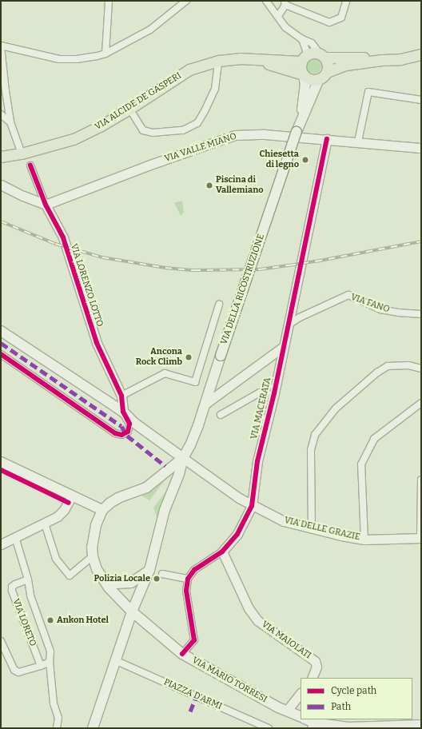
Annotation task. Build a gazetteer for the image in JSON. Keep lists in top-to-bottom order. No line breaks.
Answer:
{"streets":{"main road":["VIA ALCIDE DE GASPERI","VIA DELLA RICOSTRUZIONE","VIA MARIO TORRESI"],"street":["VIA VALLE MIANO","VIA LORENZO LOTTO","VIA FANO","VIA MACERATA","VIA DELLE GRAZIE","VIA LORETO","VIA MAIOLATI","PIAZZA D'ARMI"]},"crossings":[["VIA VALLE MIANO","VIA LORENZO LOTTO"],["VIA VALLE MIANO","VIA MACERATA"],["VIA DELLA RICOSTRUZIONE","VIA MACERATA"],["VIA DELLA RICOSTRUZIONE","VIA DELLE GRAZIE"],["VIA FANO","VIA MACERATA"],["VIA MACERATA","VIA DELLE GRAZIE"],["VIA MACERATA","VIA MAIOLATI"]],"places":["Chiesetta di legno","Piscina di Vallemiano","Ancona Rock Climb","Polizia Locale","Ankon Hotel"],"legend":["Cycle path","Path"]}
